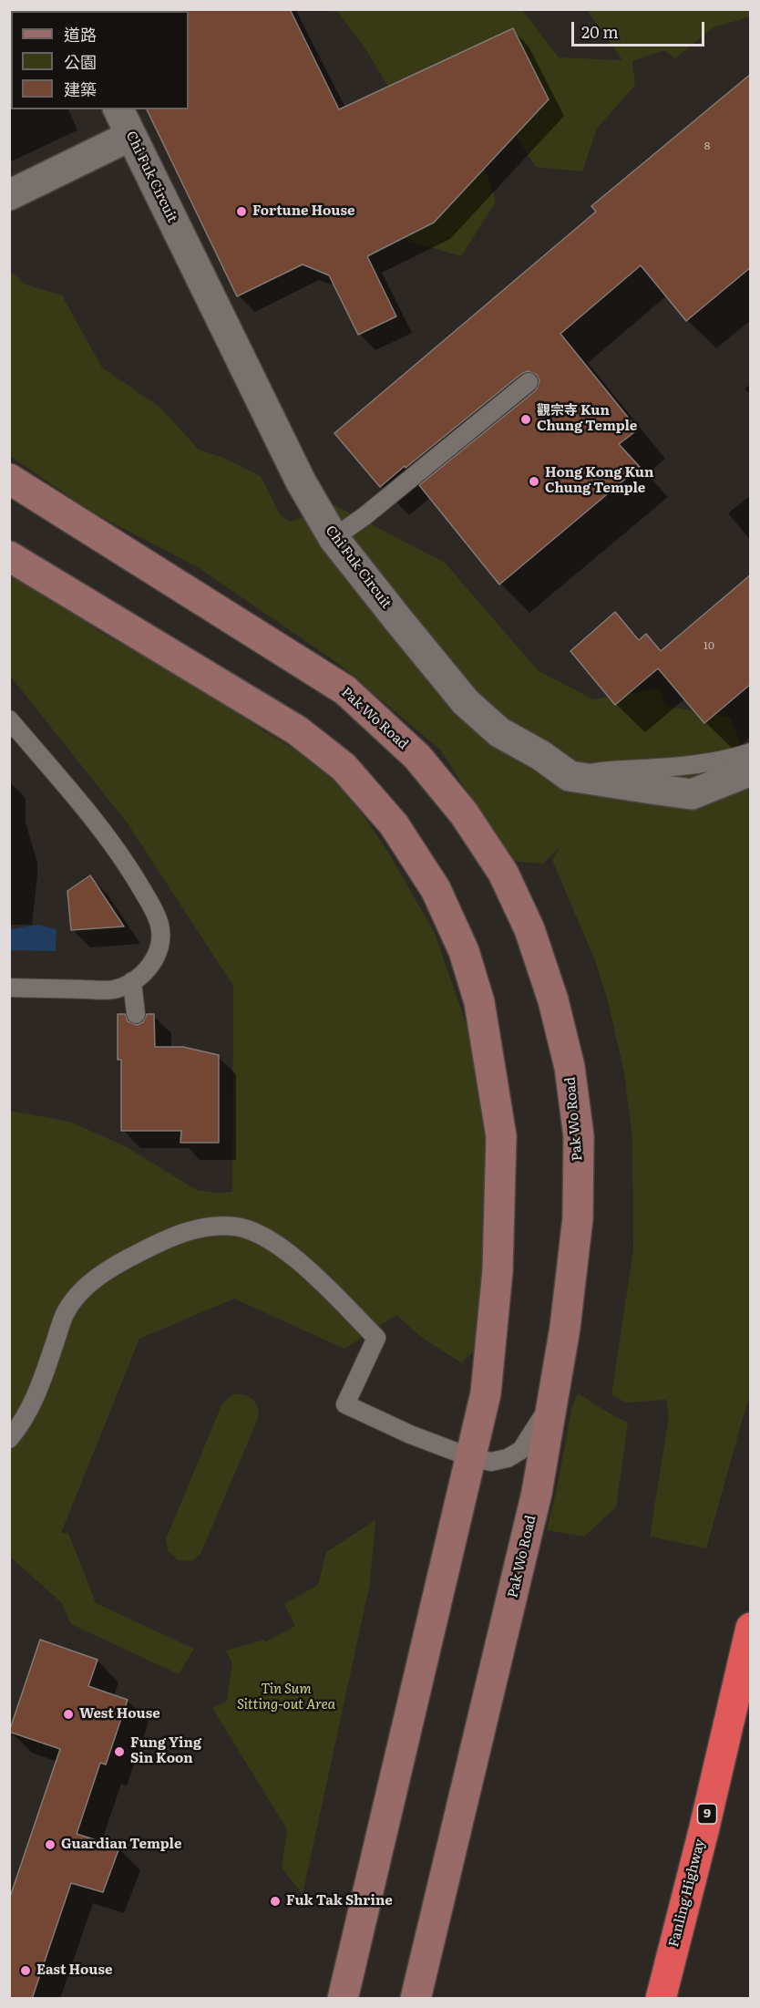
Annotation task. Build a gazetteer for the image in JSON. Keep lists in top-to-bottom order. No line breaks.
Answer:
{"streets":{"highway":["9","Fanling Highway"],"main road":["Pak Wo Road"],"street":["Chi Fuk Circuit"]},"parks":["Tin Sum Sitting-out Area"],"places":["Fortune House","觀宗寺 Kun Chung Temple","Hong Kong Kun Chung Temple","West House","Fung Ying Sin Koon","Guardian Temple","Fuk Tak Shrine","East House"],"house_numbers":["8","10"],"legend":["道路","公園","建築"],"scale_bar":"20 m"}
